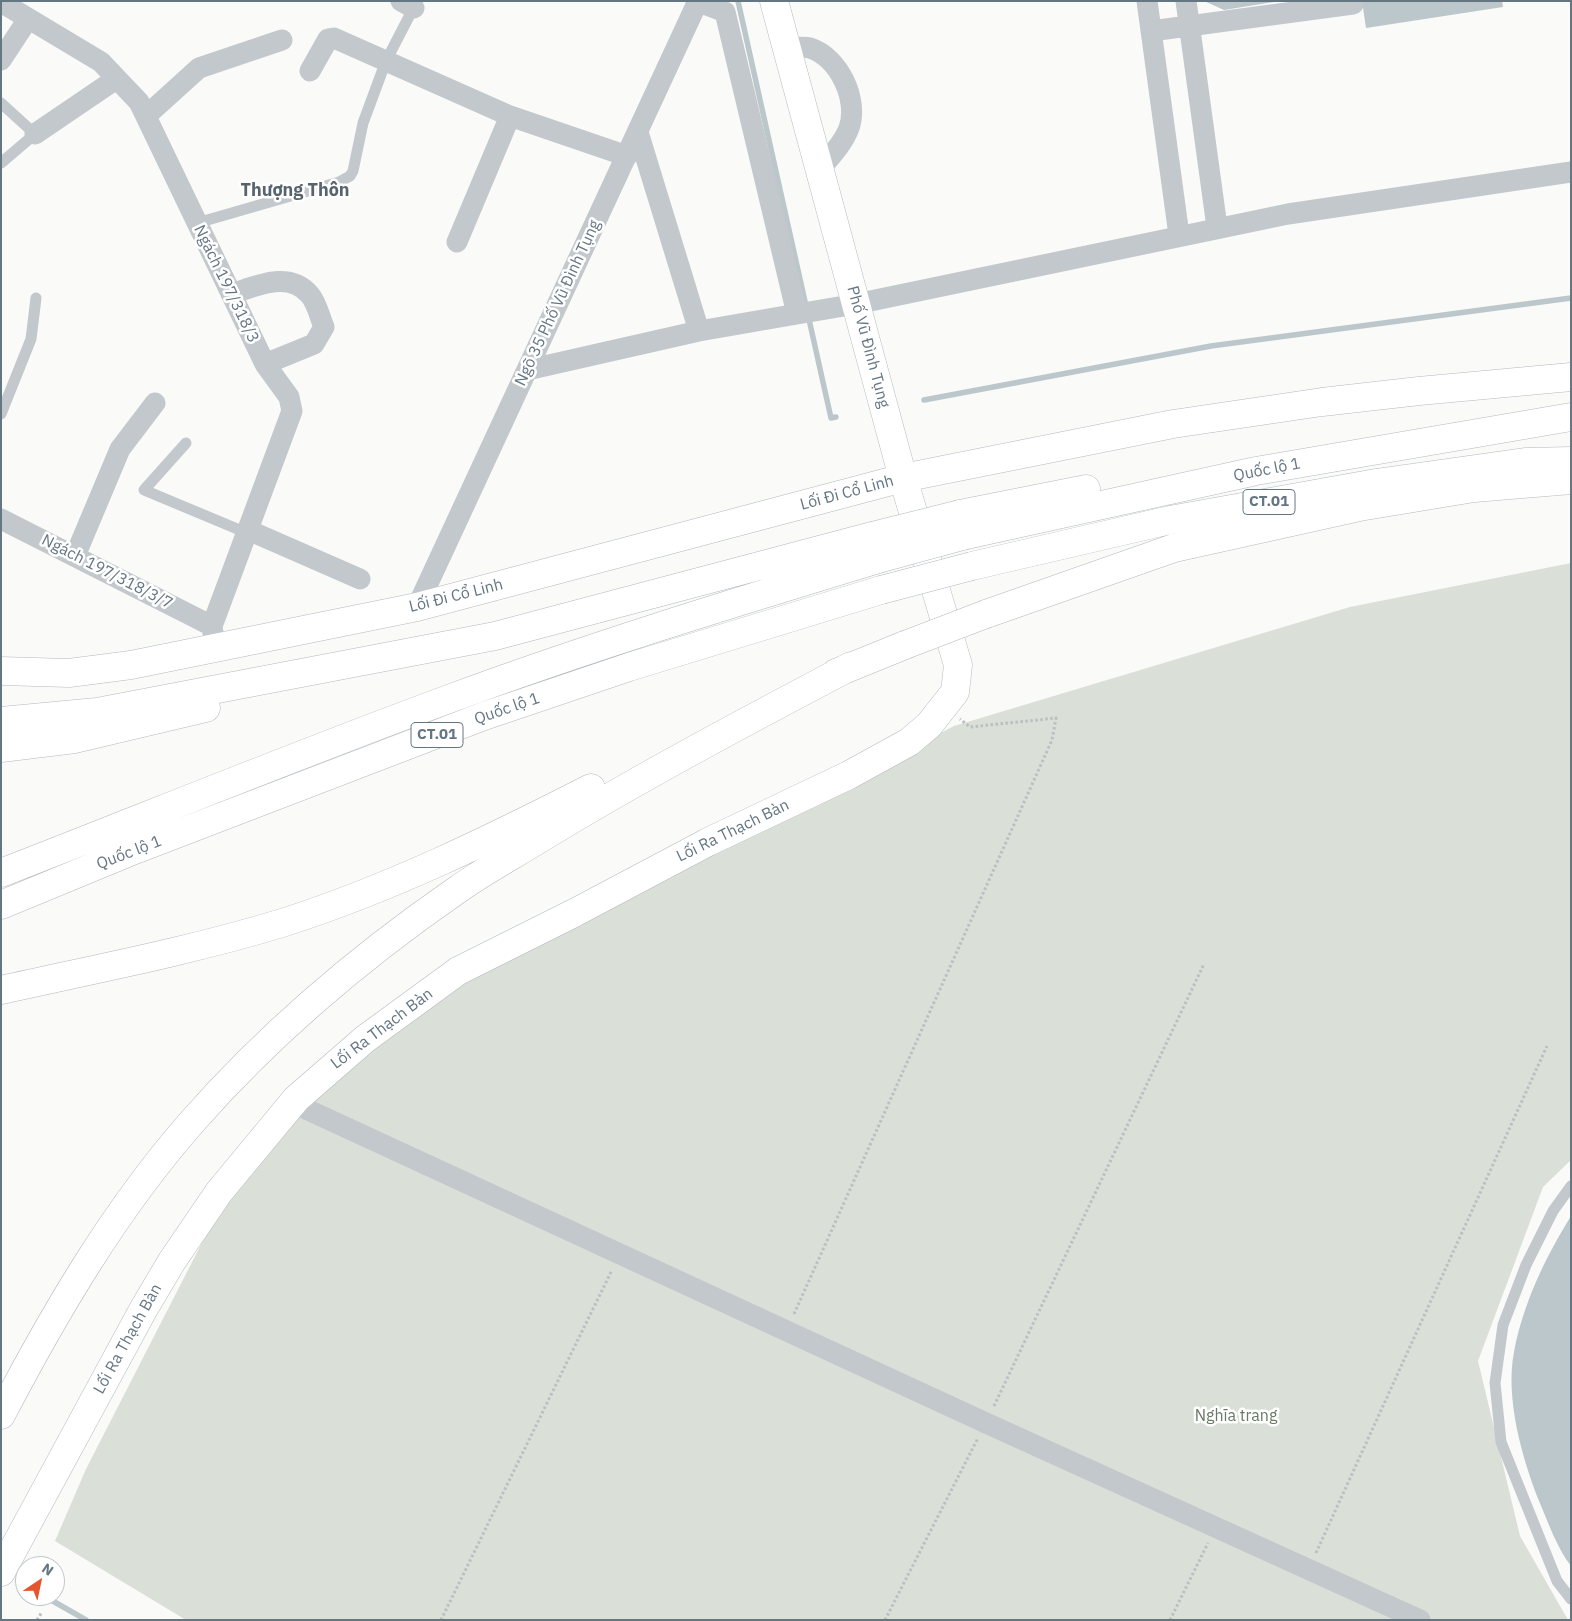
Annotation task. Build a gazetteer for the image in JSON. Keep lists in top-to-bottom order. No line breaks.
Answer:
{"streets":{"main road":["Phố Vũ Đình Tụng","Quốc lộ 1","Lối Đi Cổ Linh","CT.01","Lối Ra Thạch Bàn"],"street":["Ngách 197/318/3","Ngõ 35 Phố Vũ Đình Tụng","Ngách 197/318/3/7"]},"crossings":[["Ngách 197/318/3","Lối Đi Cổ Linh"],["Ngách 197/318/3","Ngách 197/318/3/7"],["Ngõ 35 Phố Vũ Đình Tụng","Lối Đi Cổ Linh"],["Phố Vũ Đình Tụng","Lối Đi Cổ Linh"],["Phố Vũ Đình Tụng","Lối Ra Thạch Bàn"],["Lối Đi Cổ Linh","Ngách 197/318/3/7"]],"districts":["Thượng Thôn"],"parks":["Nghĩa trang"],"north":"top right"}
